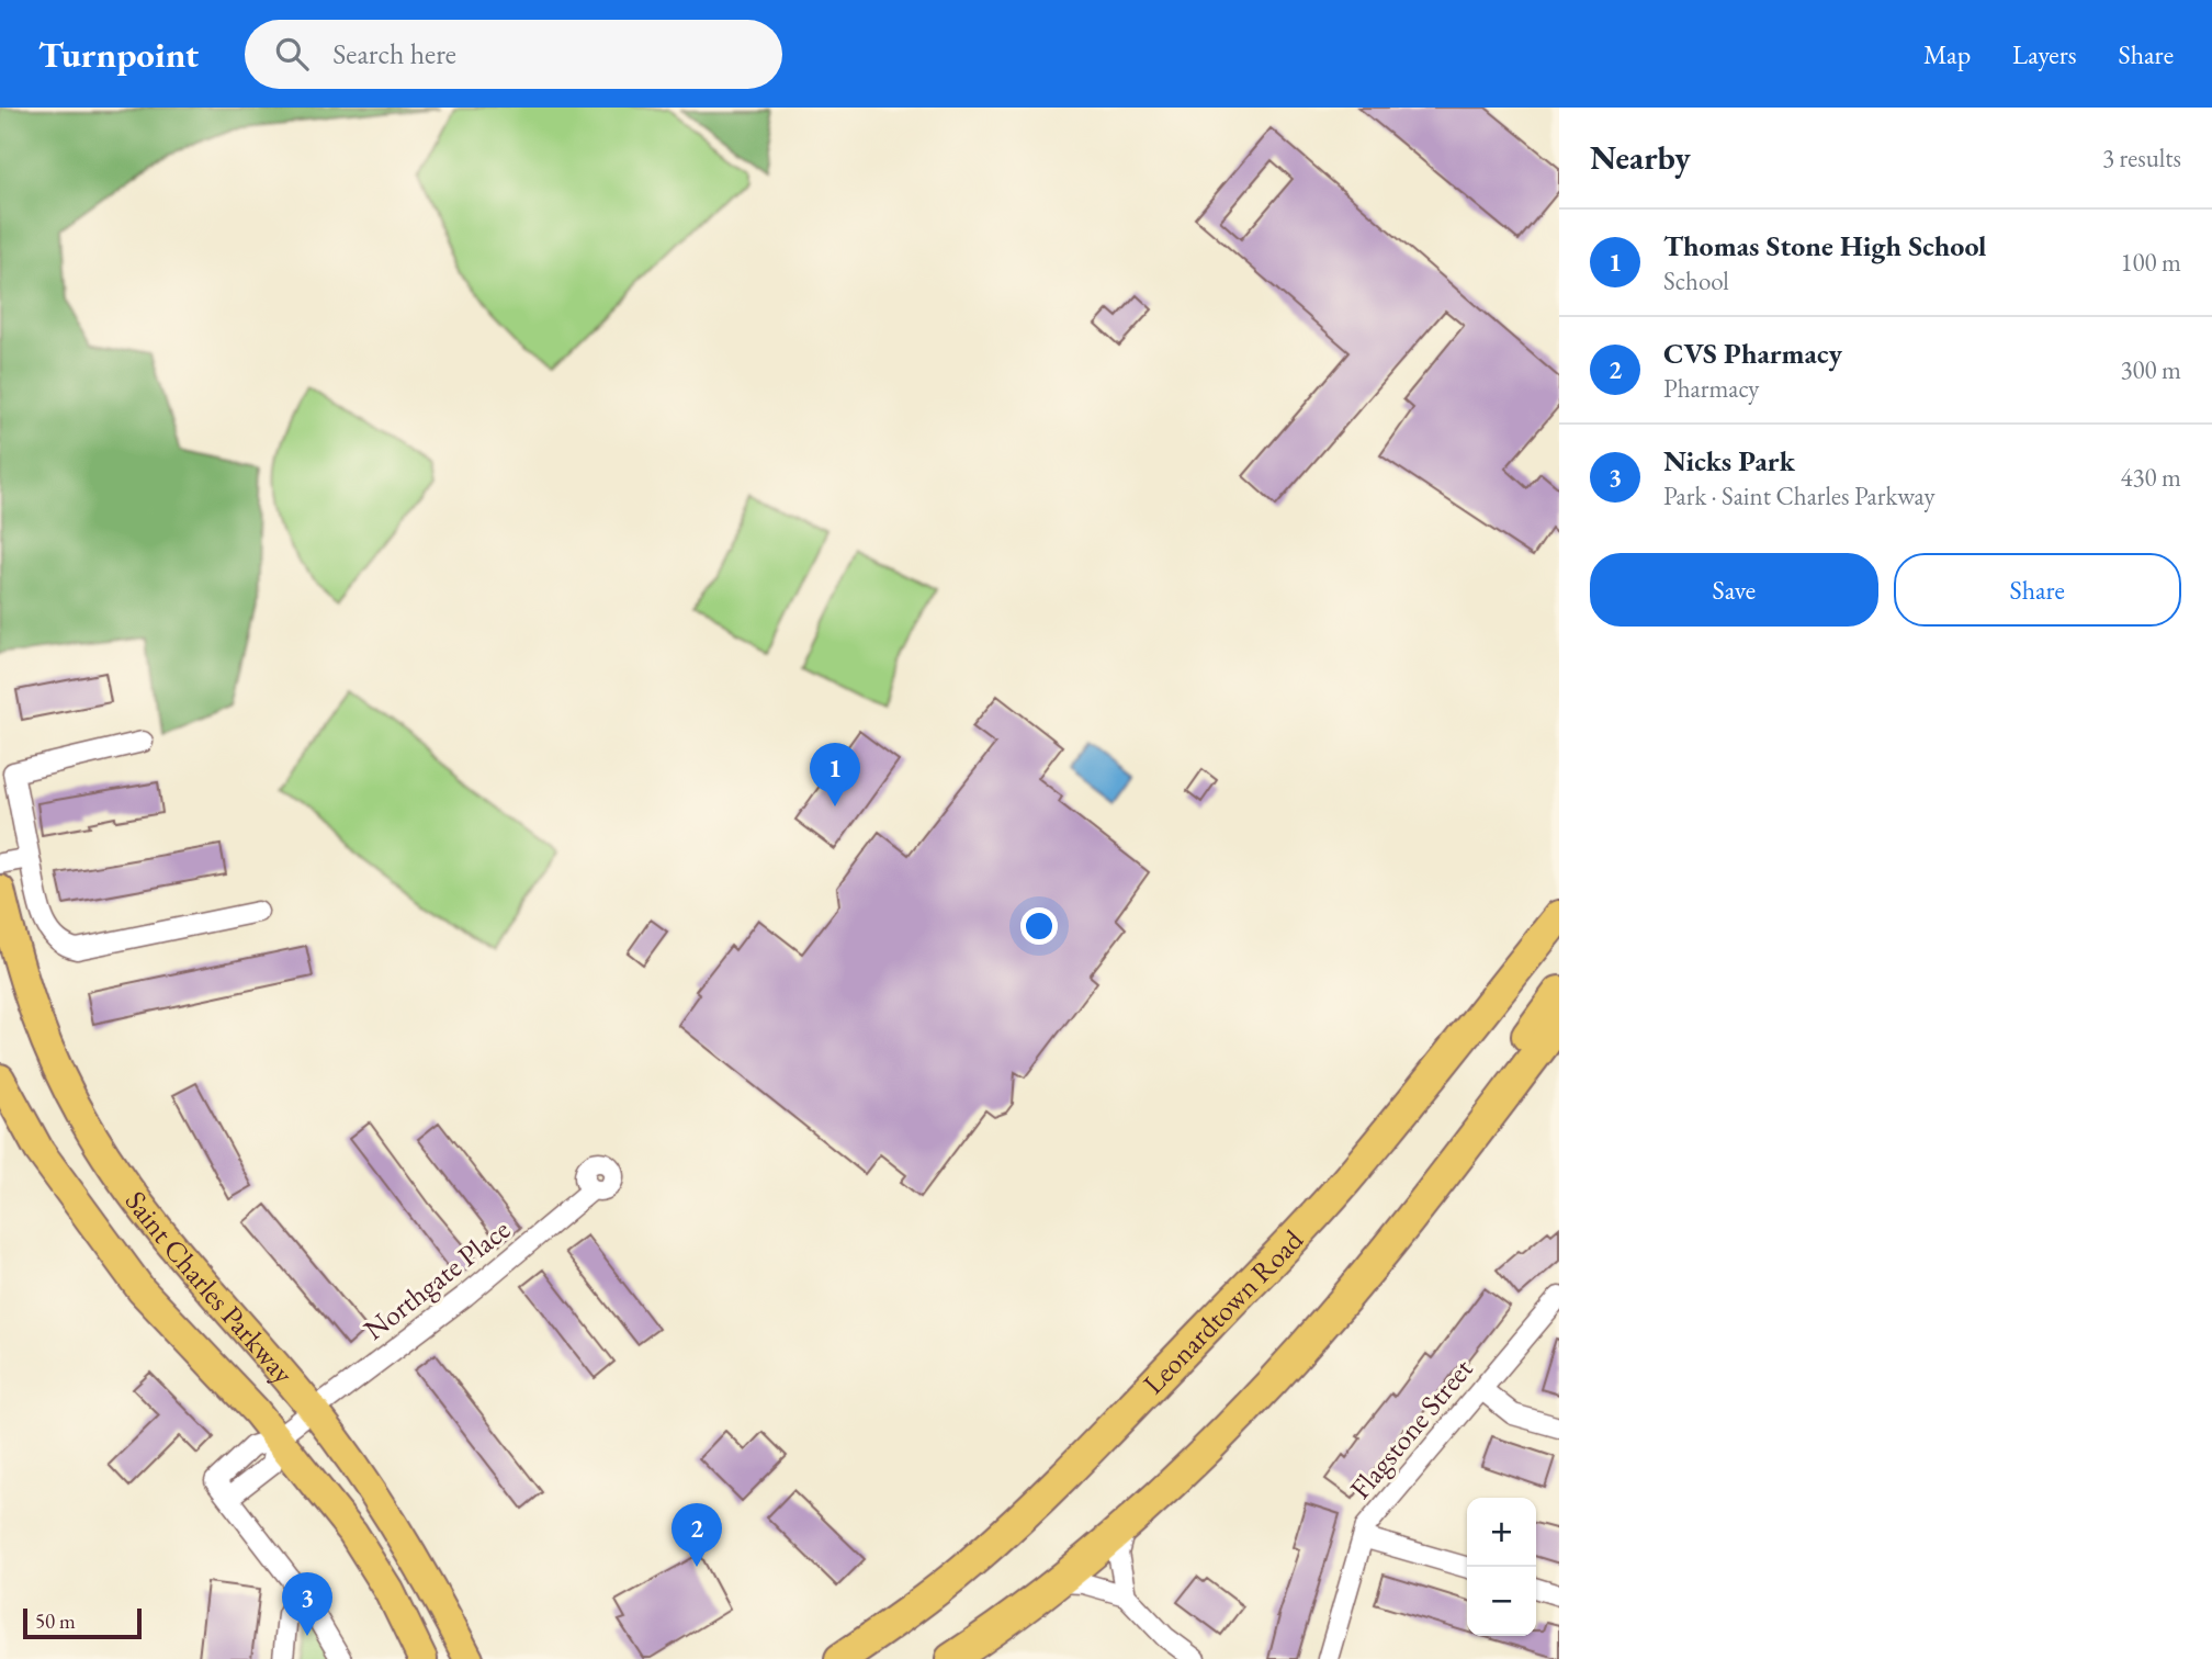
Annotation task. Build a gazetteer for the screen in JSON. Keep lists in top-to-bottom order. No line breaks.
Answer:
{"streets":{"highway":["Leonardtown Road"],"main road":["Saint Charles Parkway"],"street":["Northgate Place","Flagstone Street"]},"crossings":[["Northgate Place","Saint Charles Parkway"]],"scale_bar":"50 m","page":{"header":"Turnpoint","search":"Search here","nav":["Map","Layers","Share"],"heading":["Nearby","3 results"],"list":[{"mark":"1","name":"Thomas Stone High School","note":"School","value":"100 m"},{"mark":"2","name":"CVS Pharmacy","note":"Pharmacy","value":"300 m"},{"mark":"3","name":"Nicks Park","note":"Park · Saint Charles Parkway","value":"430 m"}],"buttons":["Save","Share"],"pins":["1","2","3"],"map_buttons":["+","−"],"scale":"50 m"}}
